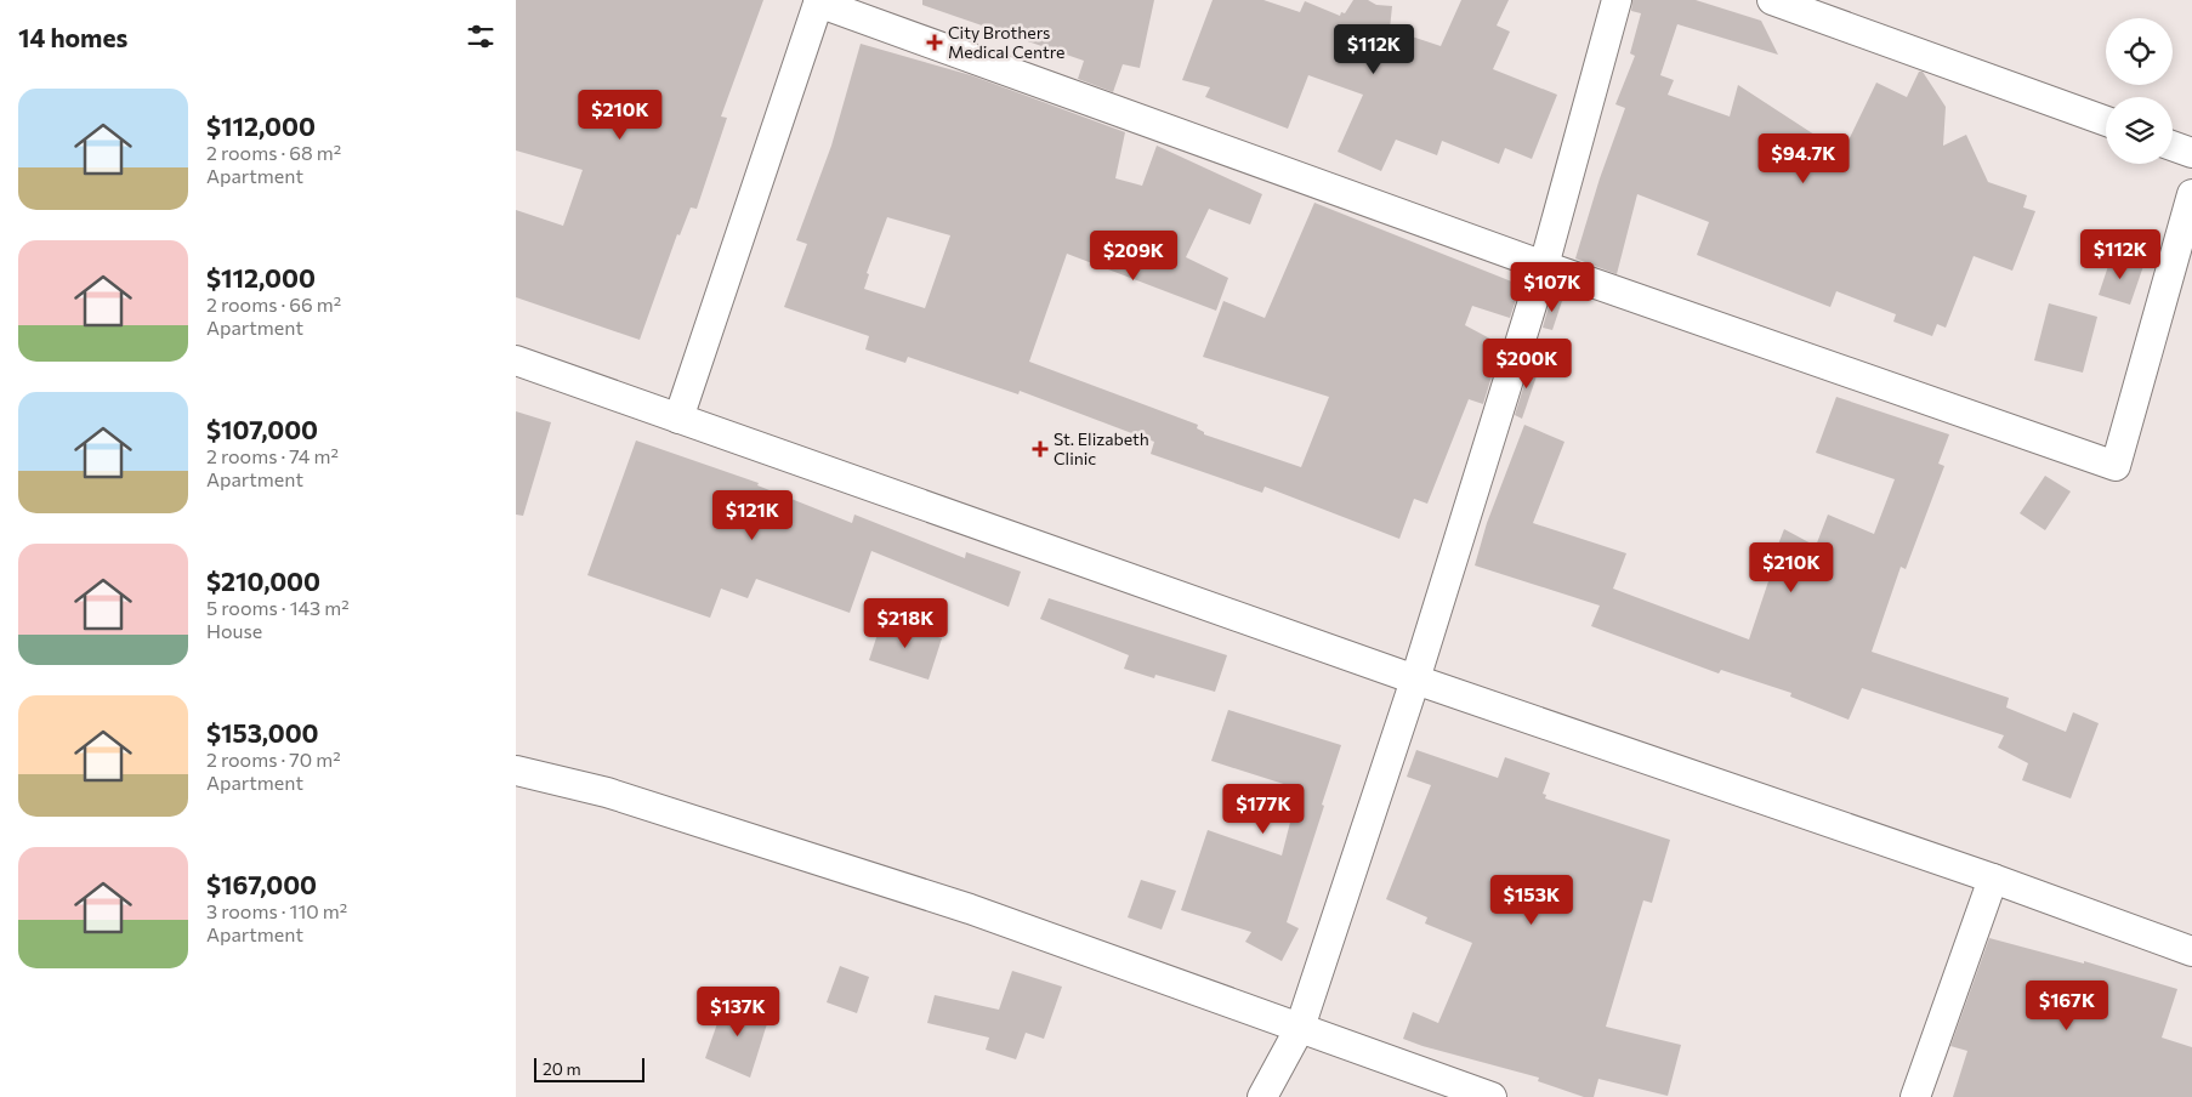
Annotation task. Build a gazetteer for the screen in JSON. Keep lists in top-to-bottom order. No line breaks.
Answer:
{"places":{"health":["City Brothers Medical Centre","St. Elizabeth Clinic"]},"scale_bar":"20 m","page":{"heading":"14 homes","price":["$112K","$210K","$94.7K","$112K","$209K","$107K","$200K","$121K","$210K","$218K","$177K","$153K","$167K","$137K"],"list":[{"name":"$112,000","note":"2 rooms · 68 m² · Apartment"},{"name":"$112,000","note":"2 rooms · 66 m² · Apartment"},{"name":"$107,000","note":"2 rooms · 74 m² · Apartment"},{"name":"$210,000","note":"5 rooms · 143 m² · House"},{"name":"$153,000","note":"2 rooms · 70 m² · Apartment"},{"name":"$167,000","note":"3 rooms · 110 m² · Apartment"}],"scale":"20 m"}}
